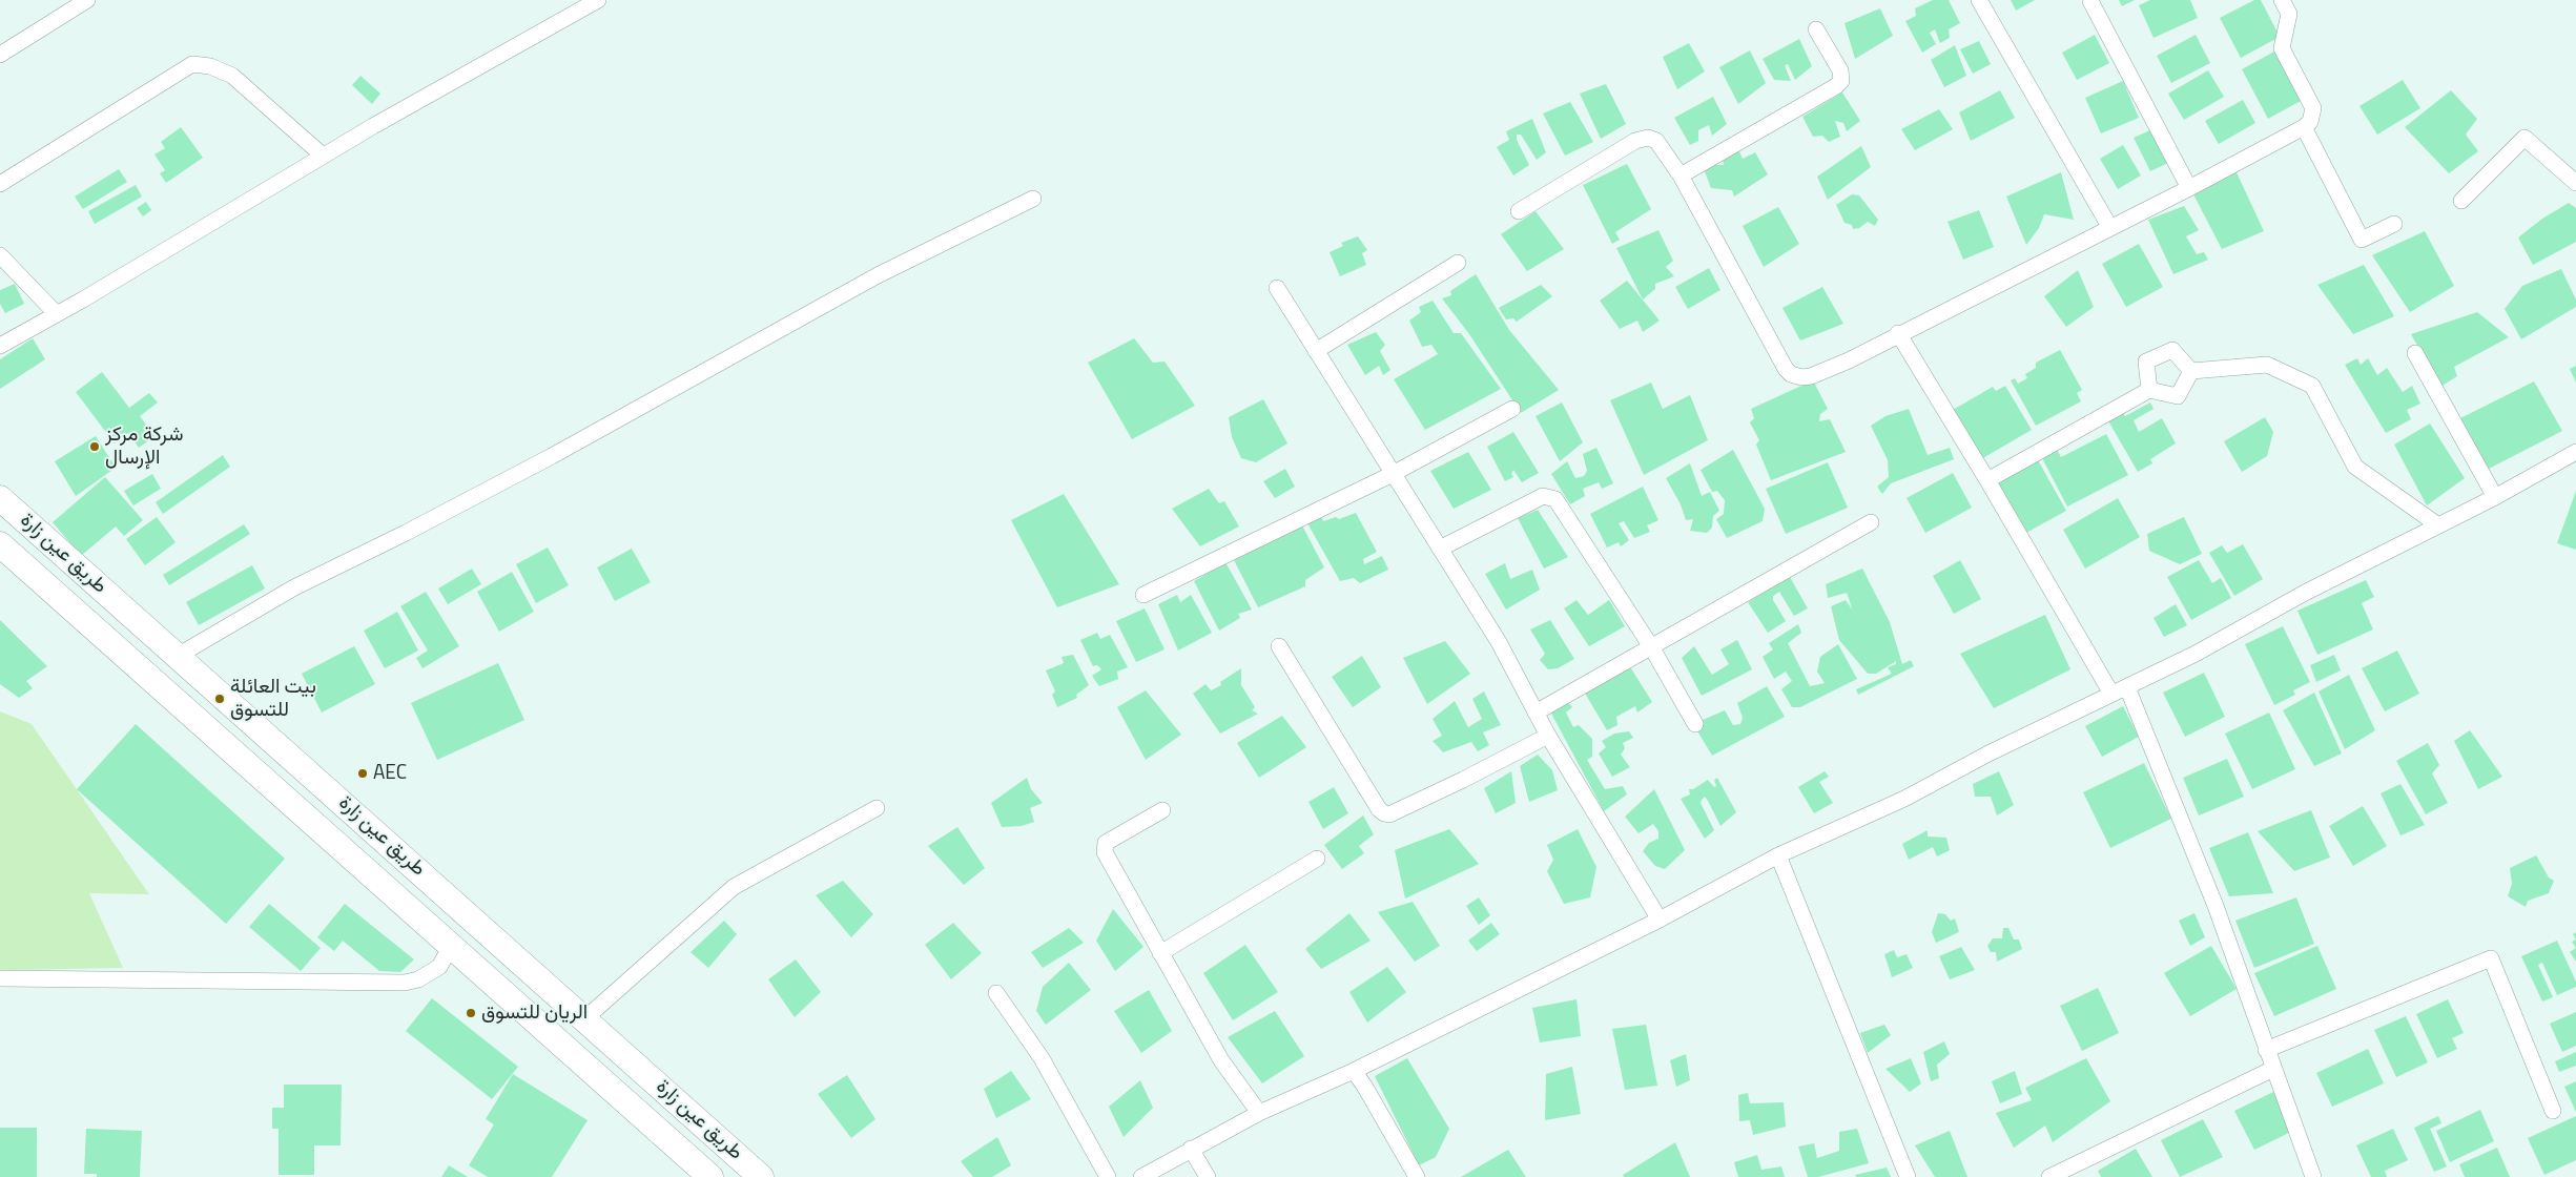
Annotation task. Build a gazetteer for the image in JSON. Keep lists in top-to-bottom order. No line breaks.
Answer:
{"streets":{"main road":["طريق عين زارة"]},"places":["شركة مركز الإرسال","بيت العائلة للتسوق","AEC","الريان للتسوق"]}
